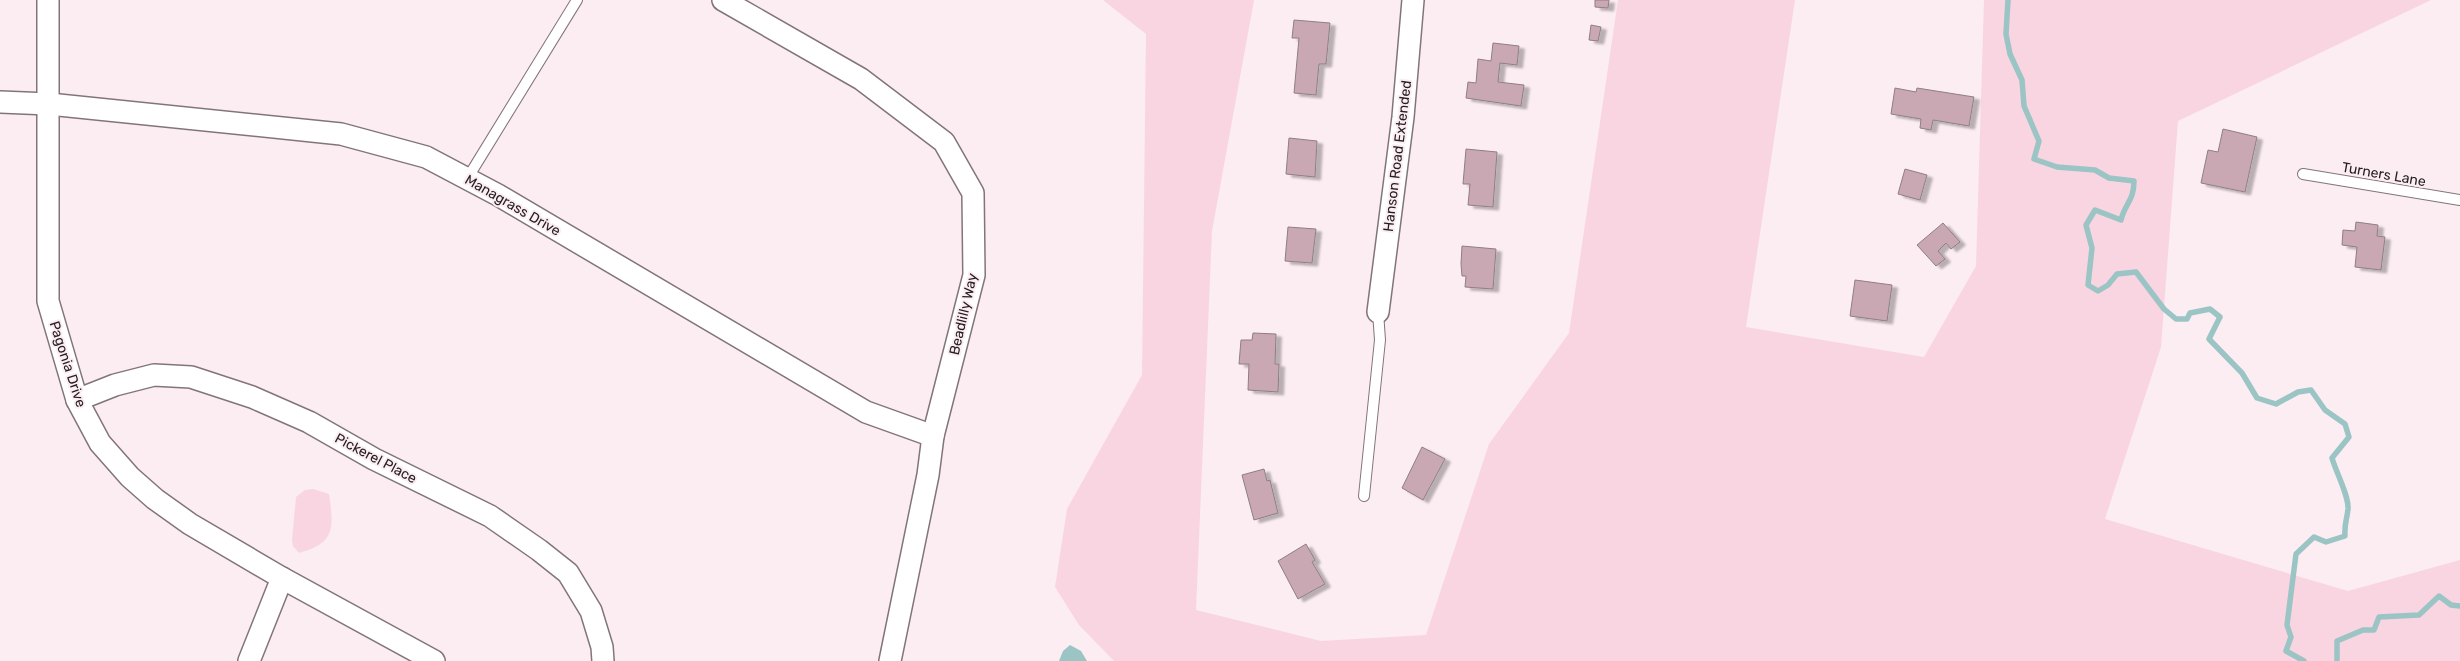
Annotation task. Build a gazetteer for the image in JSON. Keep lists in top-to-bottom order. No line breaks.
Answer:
{"streets":{"street":["Hanson Road Extended","Managrass Drive","Beadlilly Way","Pagonia Drive","Pickerel Place"],"lane":["Turners Lane"]},"crossings":[["Managrass Drive","Beadlilly Way"],["Managrass Drive","Pagonia Drive"],["Pagonia Drive","Pickerel Place"]]}
